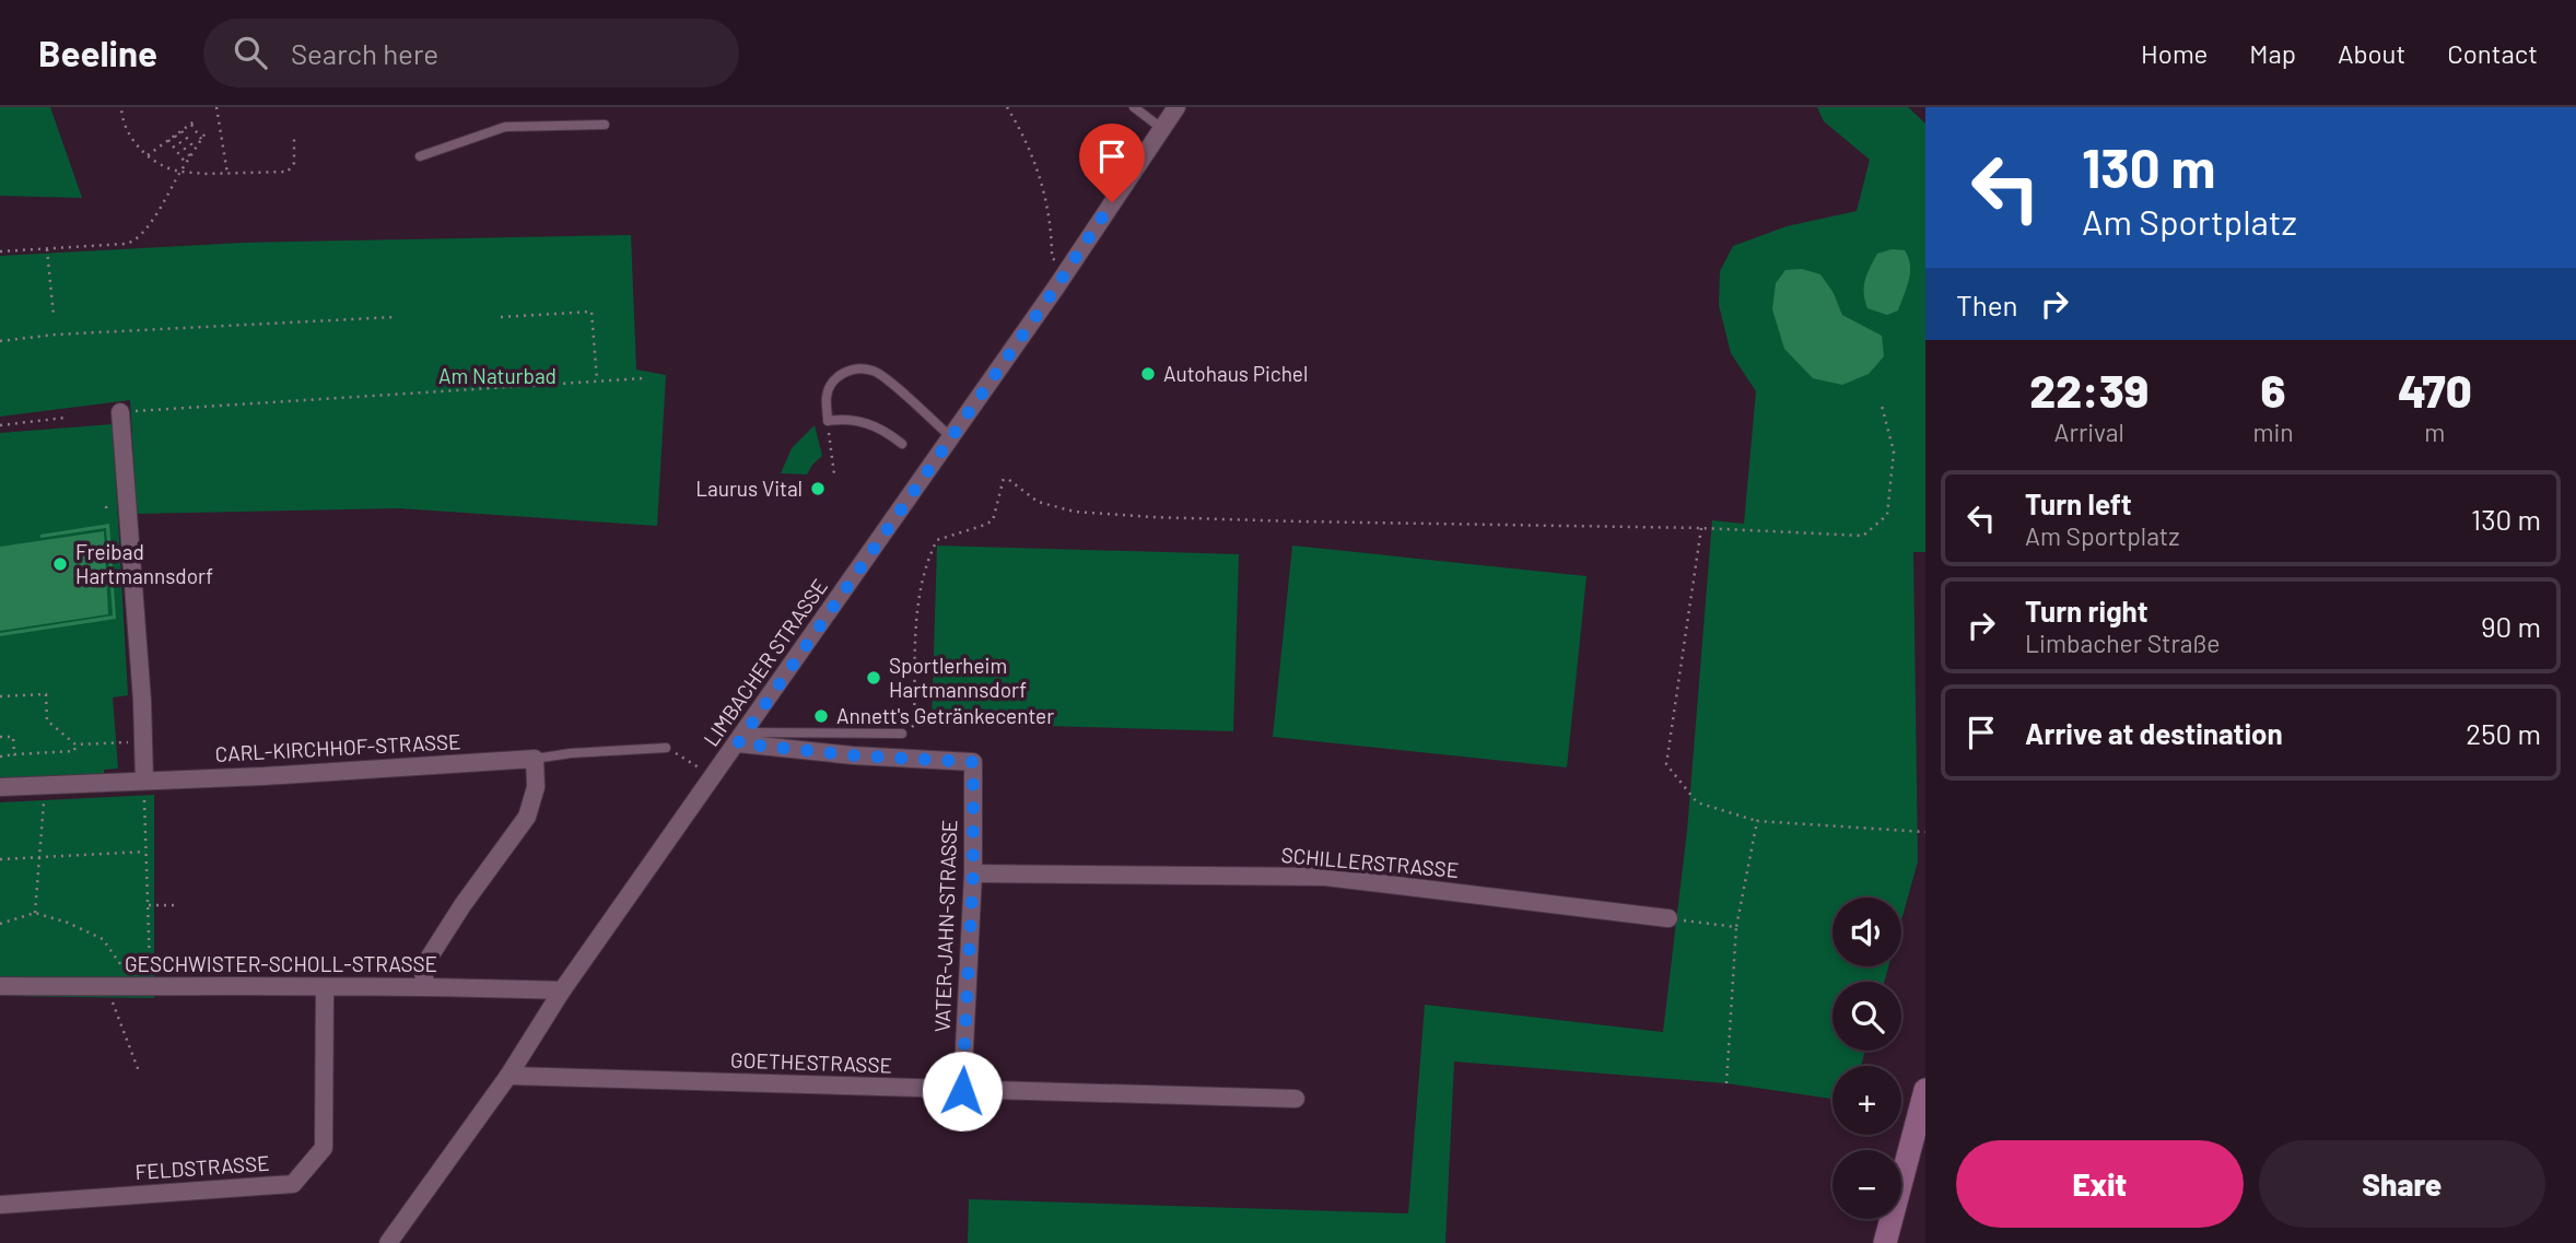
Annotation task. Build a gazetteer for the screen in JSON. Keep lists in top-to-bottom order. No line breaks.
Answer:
{"streets":{"street":["LIMBACHER STRASSE","CARL-KIRCHHOF-STRASSE","SCHILLERSTRASSE","VATER-JAHN-STRASSE","GESCHWISTER-SCHOLL-STRASSE","GOETHESTRASSE","FELDSTRASSE"]},"crossings":[["LIMBACHER STRASSE","VATER-JAHN-STRASSE"],["LIMBACHER STRASSE","GESCHWISTER-SCHOLL-STRASSE"],["LIMBACHER STRASSE","GOETHESTRASSE"],["SCHILLERSTRASSE","VATER-JAHN-STRASSE"],["VATER-JAHN-STRASSE","GOETHESTRASSE"],["GESCHWISTER-SCHOLL-STRASSE","FELDSTRASSE"]],"parks":["Am Naturbad"],"places":["Autohaus Pichel","Laurus Vital","Freibad Hartmannsdorf","Sportlerheim Hartmannsdorf","Annett's Getränkecenter"],"page":{"header":"Beeline","search":"Search here","nav":["Home","Map","About","Contact"],"turn":["130 m","Am Sportplatz"],"then":"Then","eta":["22:39","Arrival","6","min","470","m"],"list":[{"name":"Turn left","note":"Am Sportplatz","value":"130 m"},{"name":"Turn right","note":"Limbacher Straße","value":"90 m"},{"name":"Arrive at destination","value":"250 m"}],"map_buttons":["+","−"],"buttons":["Exit","Share"]}}
